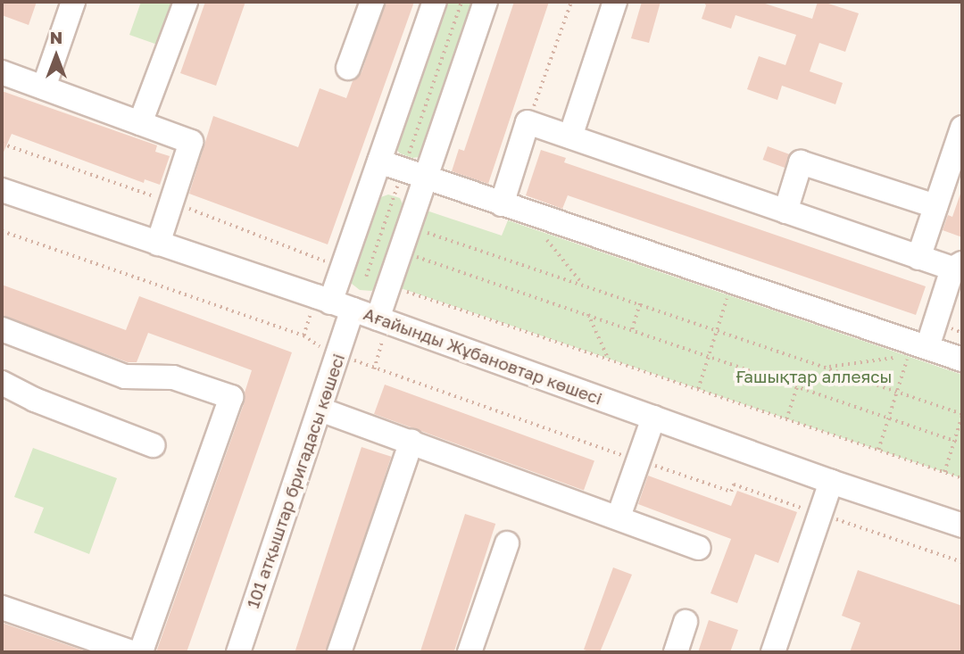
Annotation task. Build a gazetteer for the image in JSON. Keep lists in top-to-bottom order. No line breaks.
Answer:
{"streets":{"street":["Ағайынды Жұбановтар көшесі","101 атқыштар бригадасы көшесі"]},"crossings":[["Ағайынды Жұбановтар көшесі","101 атқыштар бригадасы көшесі"]],"parks":["Ғашықтар аллеясы"],"north":"top"}
